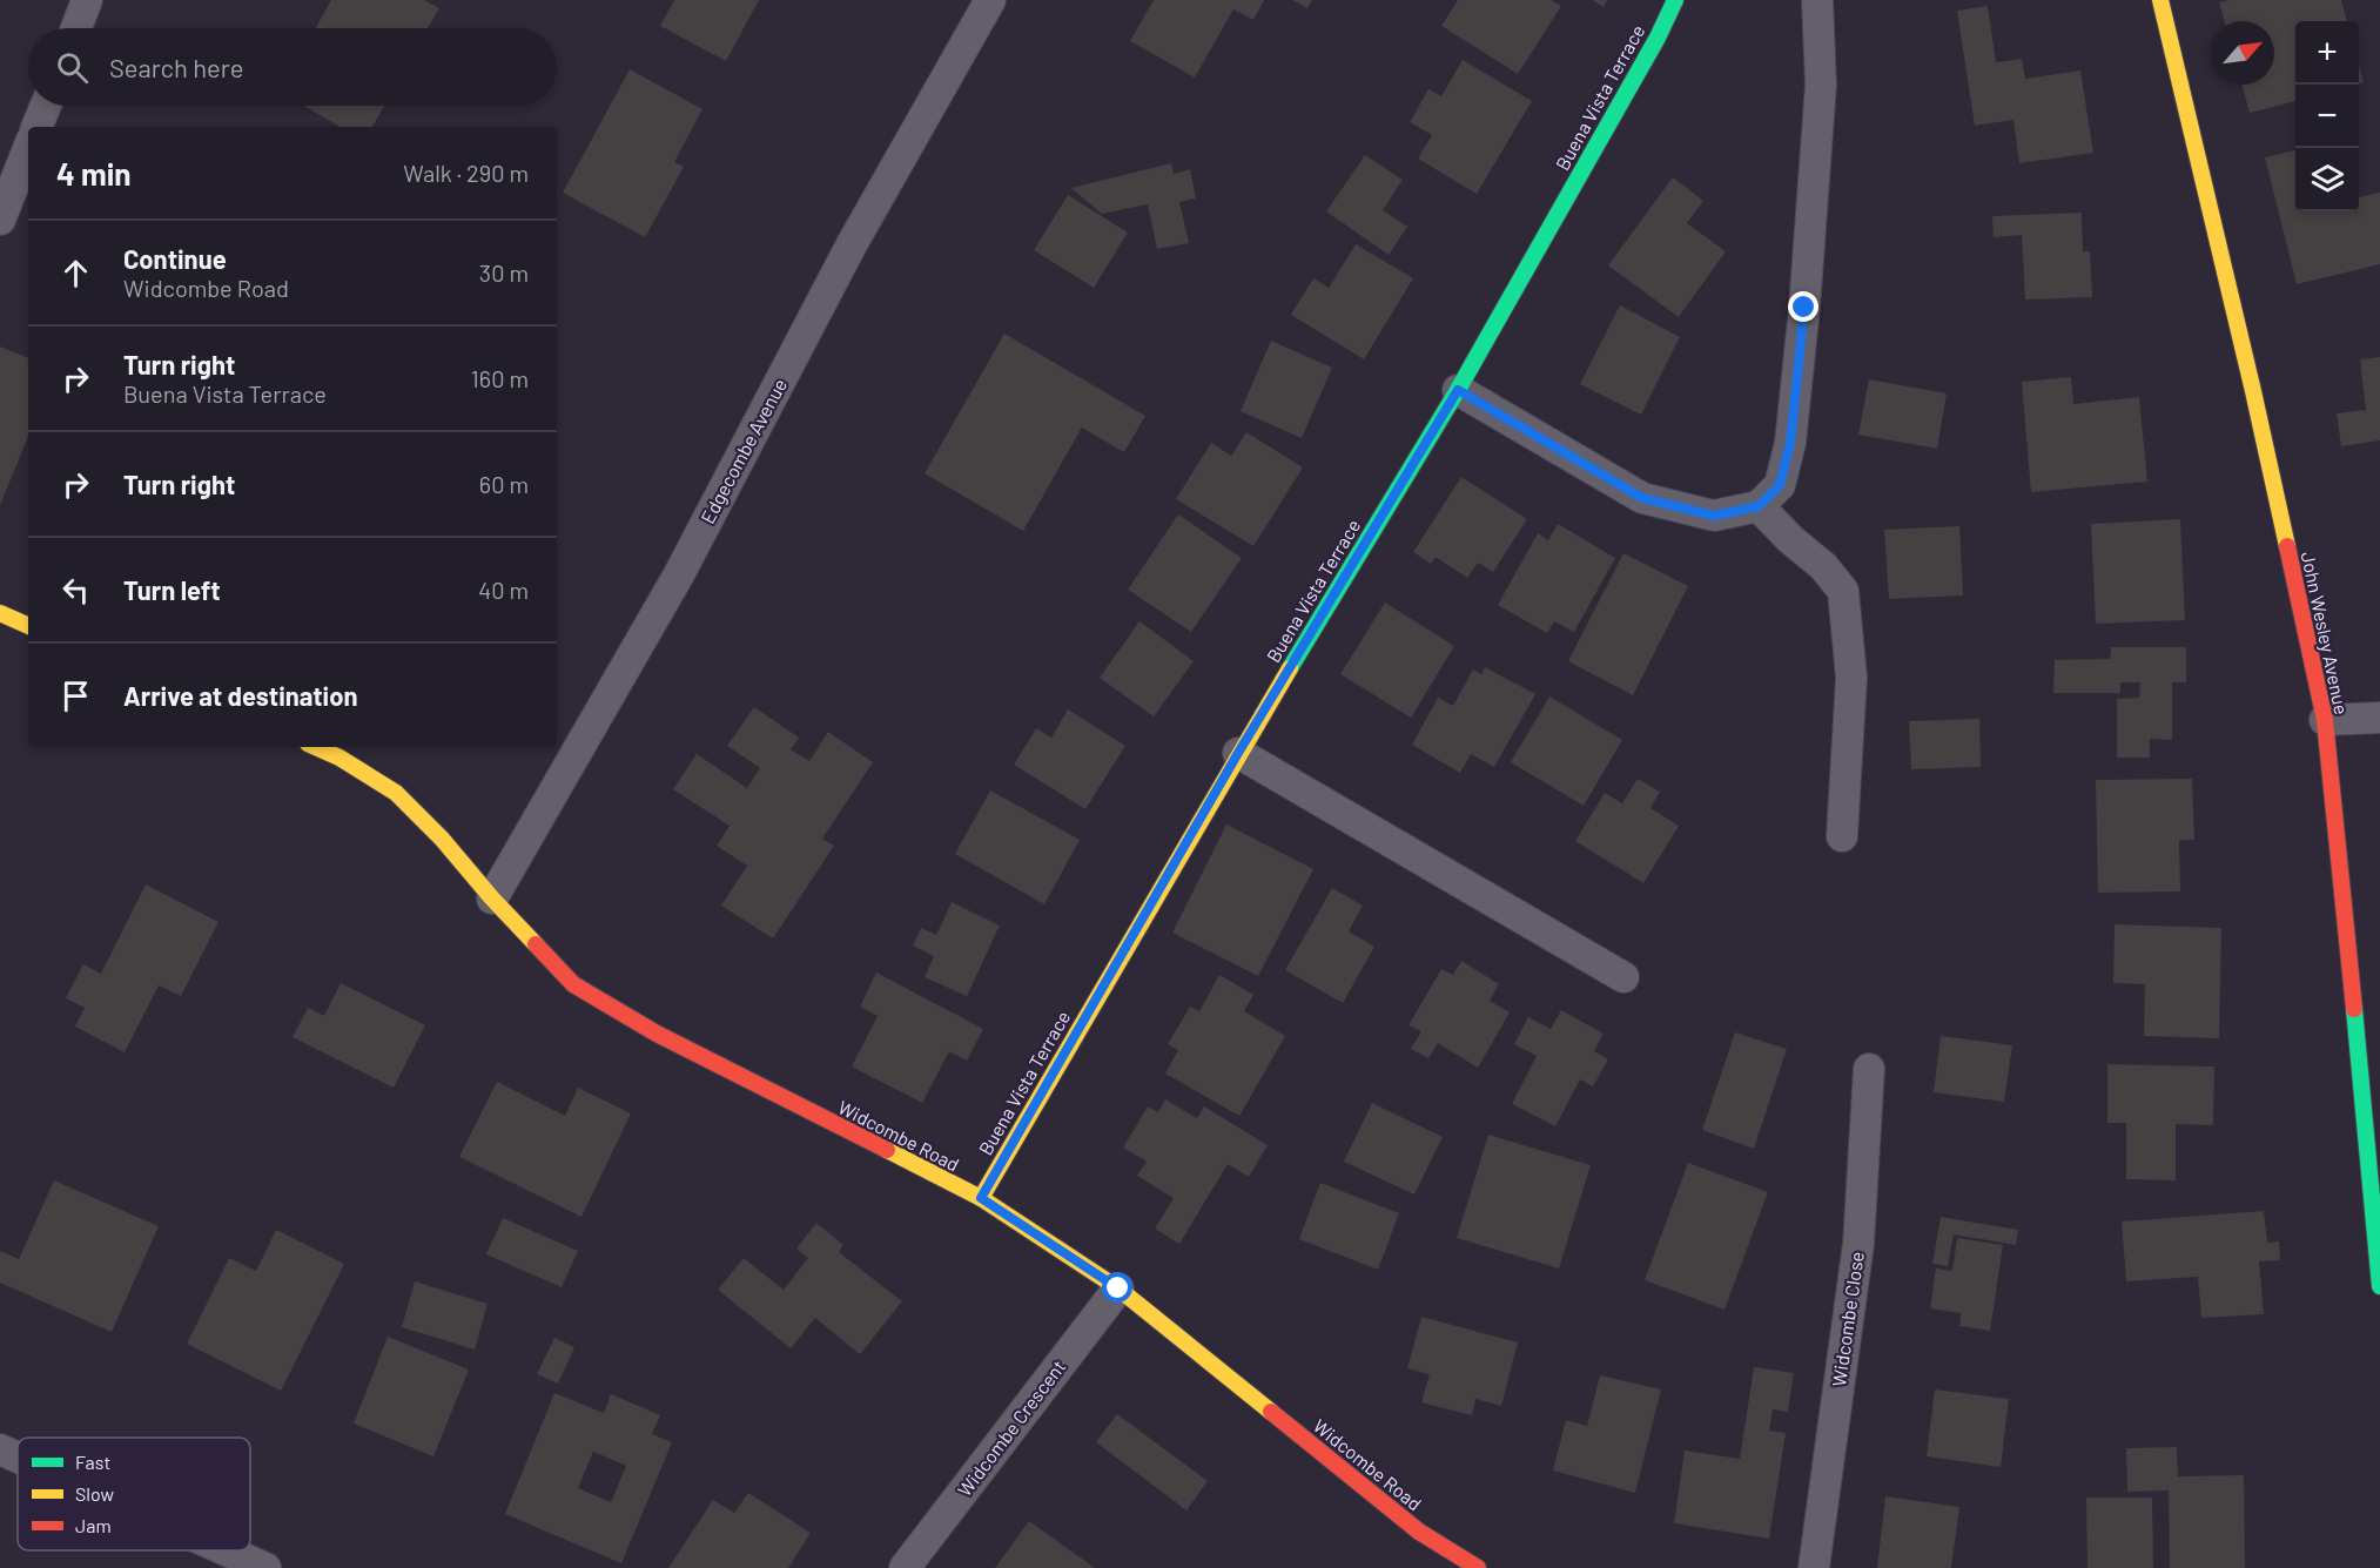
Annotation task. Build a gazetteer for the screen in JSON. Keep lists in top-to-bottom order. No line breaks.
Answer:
{"streets":{"street":["Buena Vista Terrace","Edgecombe Avenue","John Wesley Avenue","Widcombe Road","Widcombe Close","Widcombe Crescent"]},"crossings":[["Buena Vista Terrace","Widcombe Road"],["Edgecombe Avenue","Widcombe Road"],["Widcombe Road","Widcombe Crescent"]],"legend":["Fast","Slow","Jam"],"north":"top right","page":{"map_buttons":["+","−"],"search":"Search here","heading":["4 min","Walk · 290 m"],"list":[["Continue","Widcombe Road","30 m"],["Turn right","Buena Vista Terrace","160 m"],["Turn right","60 m"],["Turn left","40 m"],"Arrive at destination"]}}
